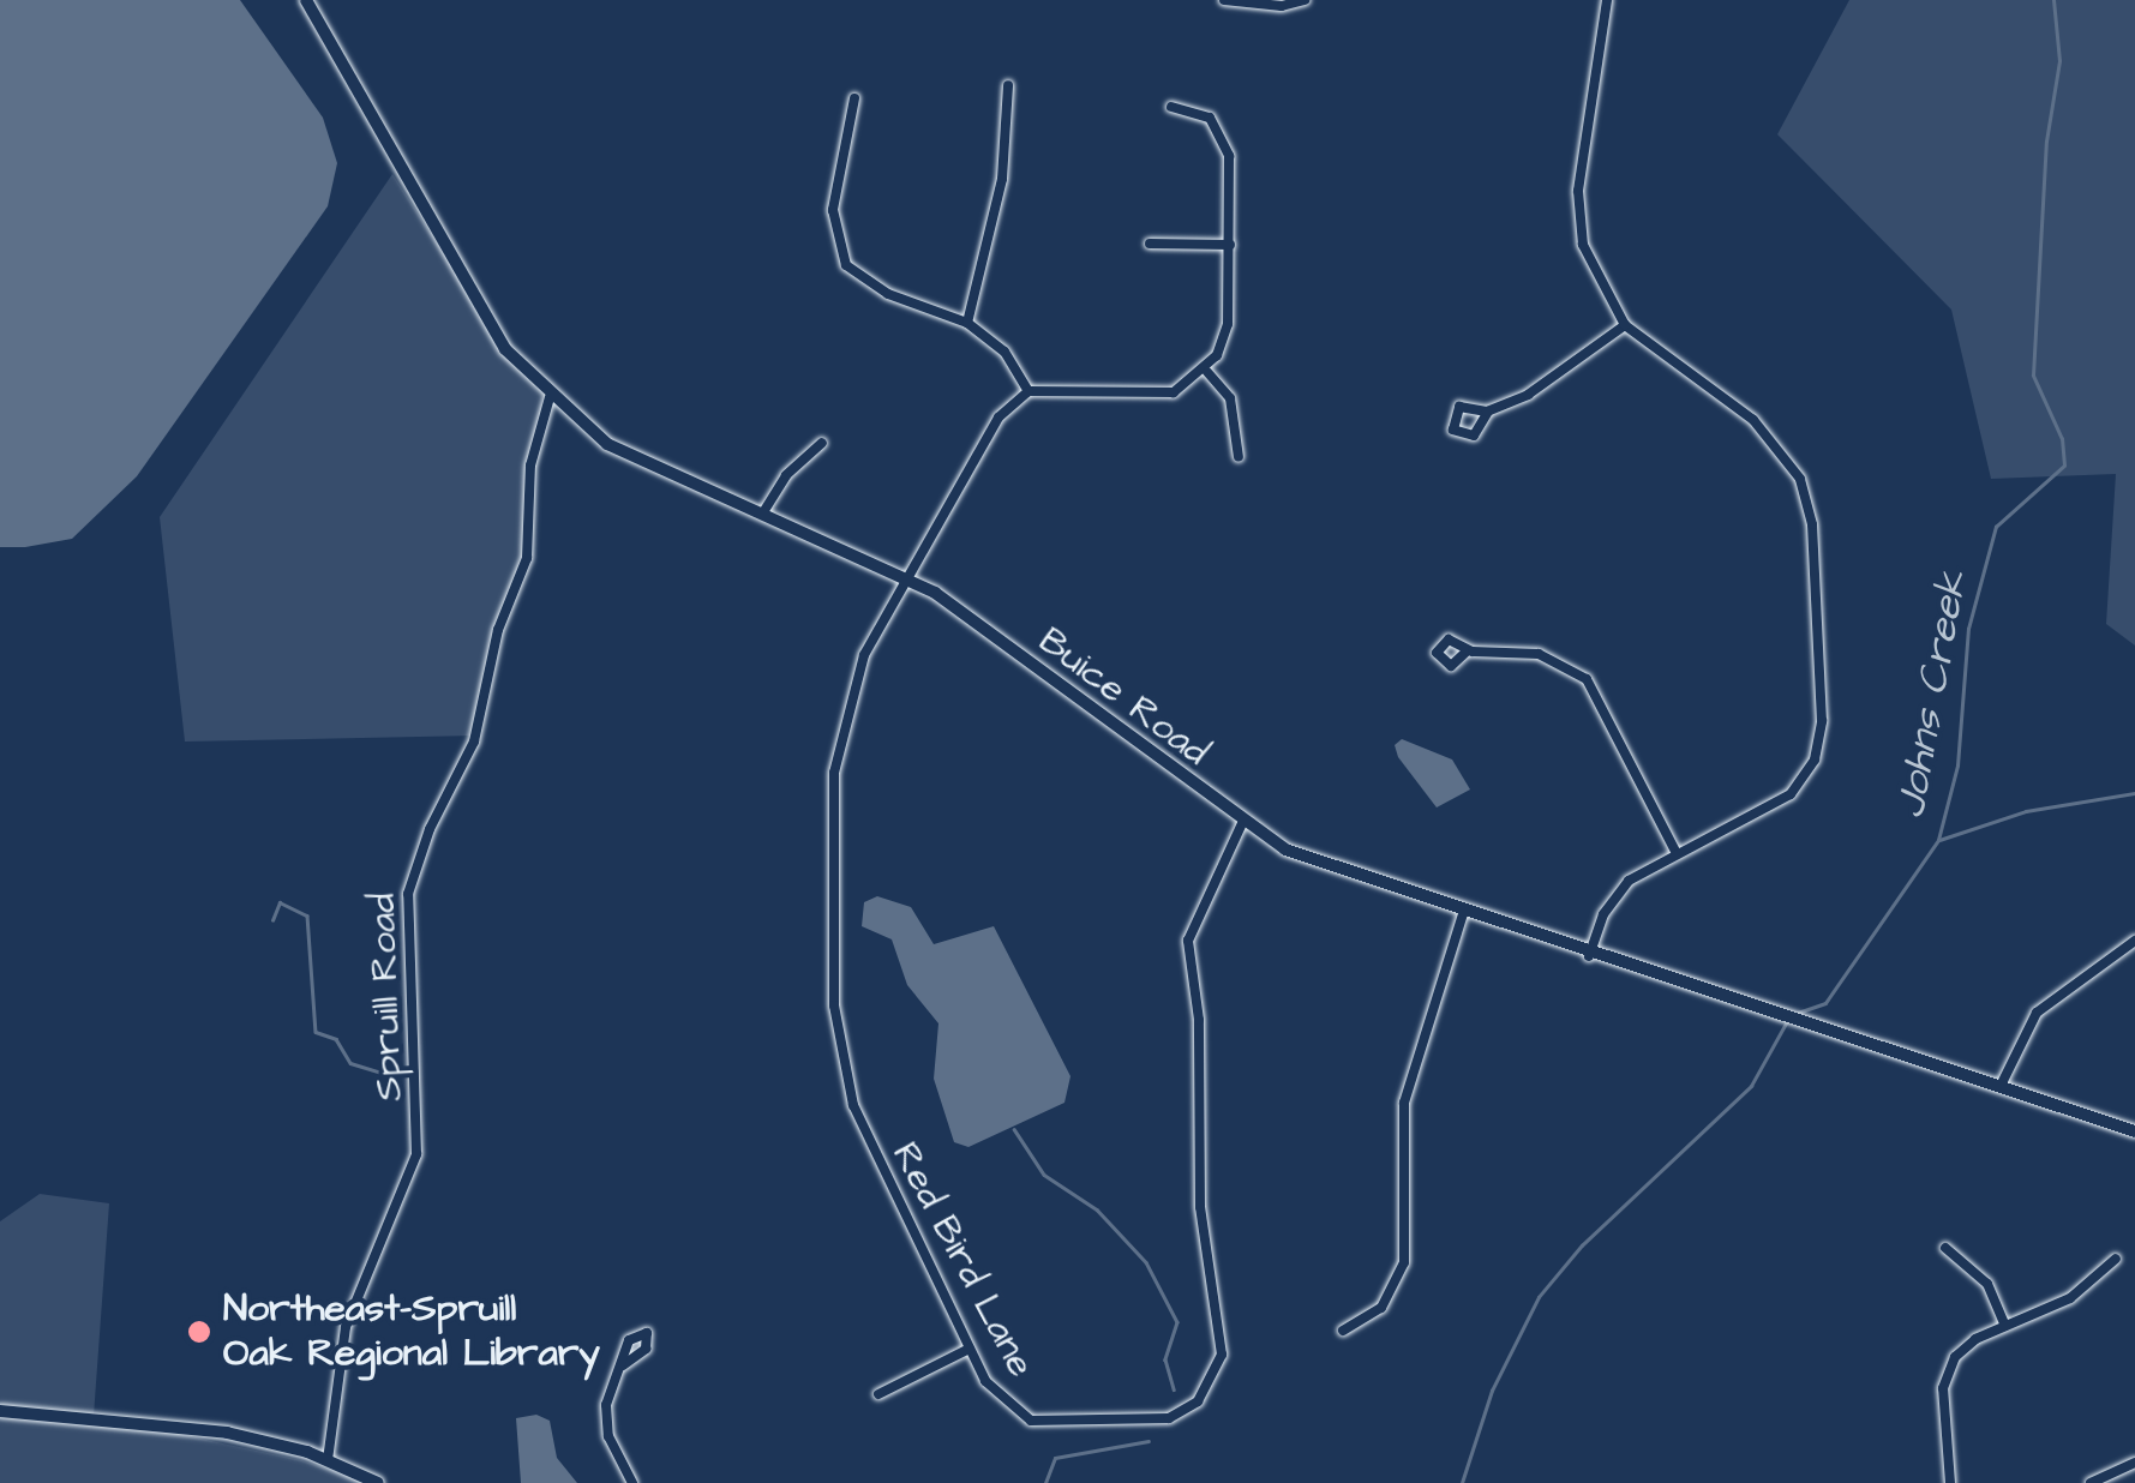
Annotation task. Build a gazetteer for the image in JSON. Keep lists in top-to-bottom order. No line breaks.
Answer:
{"streets":{"street":["Buice Road","Spruill Road","Red Bird Lane"]},"crossings":[["Buice Road","Spruill Road"],["Buice Road","Red Bird Lane"]],"water":["Johns Creek"],"places":["Northeast-Spruill Oak Regional Library"]}
